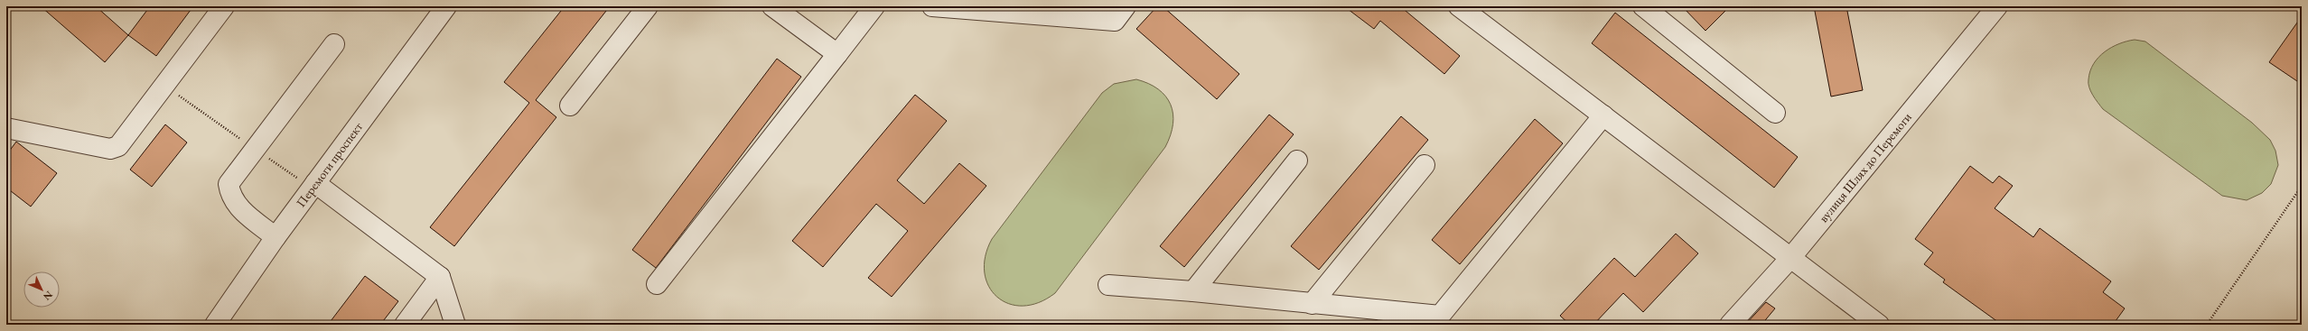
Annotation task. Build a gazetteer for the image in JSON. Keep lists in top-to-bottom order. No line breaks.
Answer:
{"streets":{"street":["Перемоги проспект","вулиця Шлях до Перемоги"]},"north":"bottom right"}
